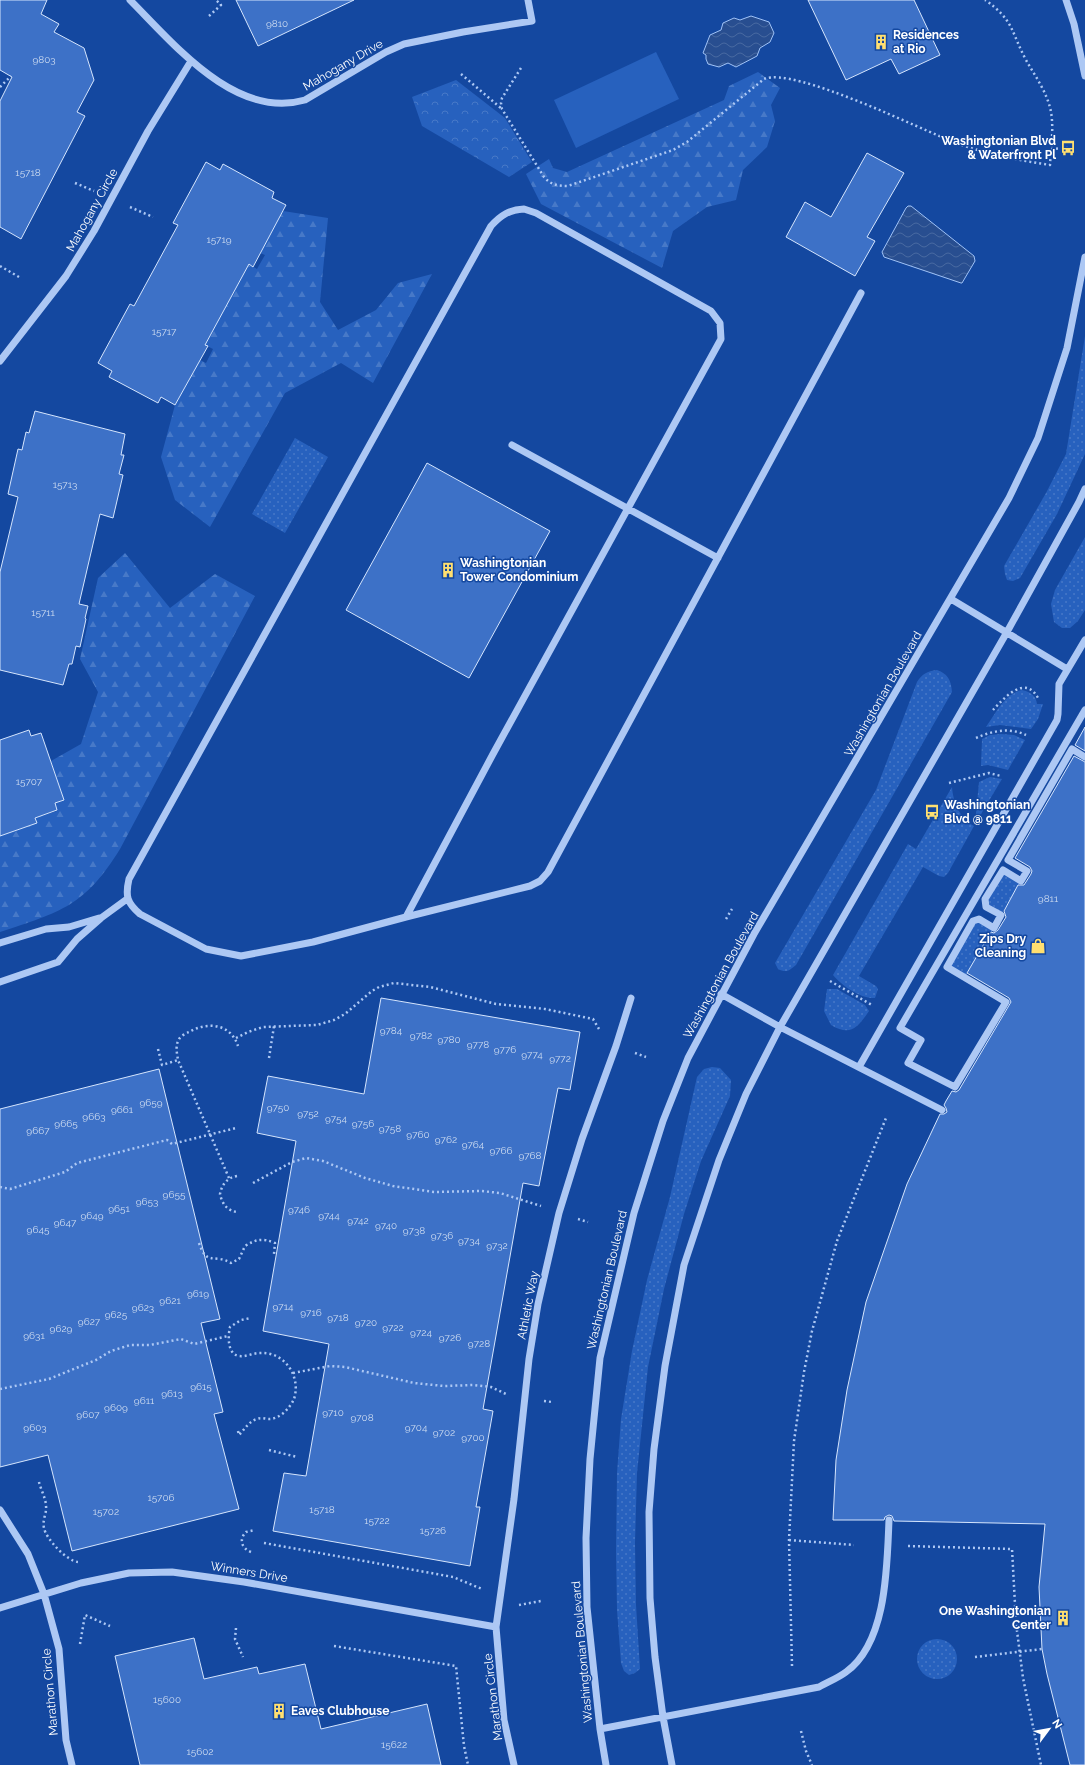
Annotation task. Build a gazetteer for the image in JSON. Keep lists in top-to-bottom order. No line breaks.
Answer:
{"streets":{"street":["Mahogany Drive","Mahogany Circle","Washingtonian Boulevard","Athletic Way","Winners Drive","Marathon Circle"]},"crossings":[["Mahogany Drive","Mahogany Circle"],["Athletic Way","Winners Drive"],["Athletic Way","Marathon Circle"],["Winners Drive","Marathon Circle"]],"places":{"building":["Residences at Rio","Washingtonian Tower Condominium","One Washingtonian Center","Eaves Clubhouse"],"bus stop":["Washingtonian Blvd & Waterfront Pl","Washingtonian Blvd @ 9811"],"shop":["Zips Dry Cleaning"]},"house_numbers":["9810","9803","15718","15719","15717","15713","15711","15707","9811","9784","9782","9780","9778","9776","9774","9772","9659","9750","9661","9752","9663","9754","9665","9756","9758","9667","9760","9762","9764","9766","9768","9655","9653","9651","9746","9649","9744","9742","9647","9740","9645","9738","9736","9734","9732","9619","9621","9714","9623","9716","9625","9718","9627","9720","9722","9629","9724","9631","9726","9728","9615","9613","9611","9609","9710","9607","9708","9603","9704","9702","9700","15706","15718","15702","15722","15726","15600","15622","15602"],"north":"top right"}
